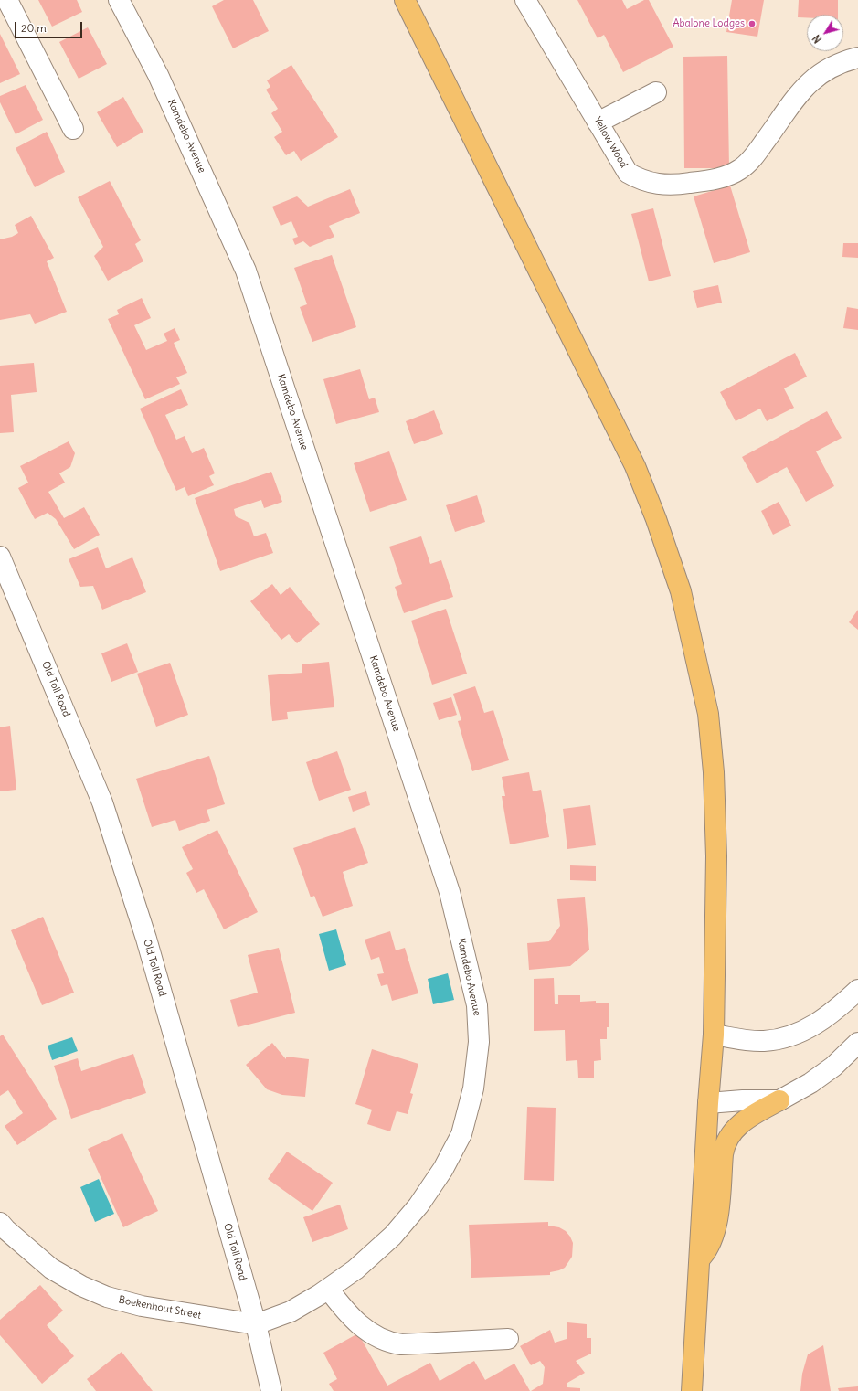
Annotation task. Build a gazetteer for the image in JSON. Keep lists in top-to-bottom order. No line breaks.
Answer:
{"streets":{"street":["Kamdebo Avenue","Yellow Wood","Old Toll Road","Boekenhout Street"]},"crossings":[["Kamdebo Avenue","Old Toll Road"],["Kamdebo Avenue","Boekenhout Street"],["Old Toll Road","Boekenhout Street"]],"places":["Abalone Lodges"],"scale_bar":"20 m","north":"bottom left"}
